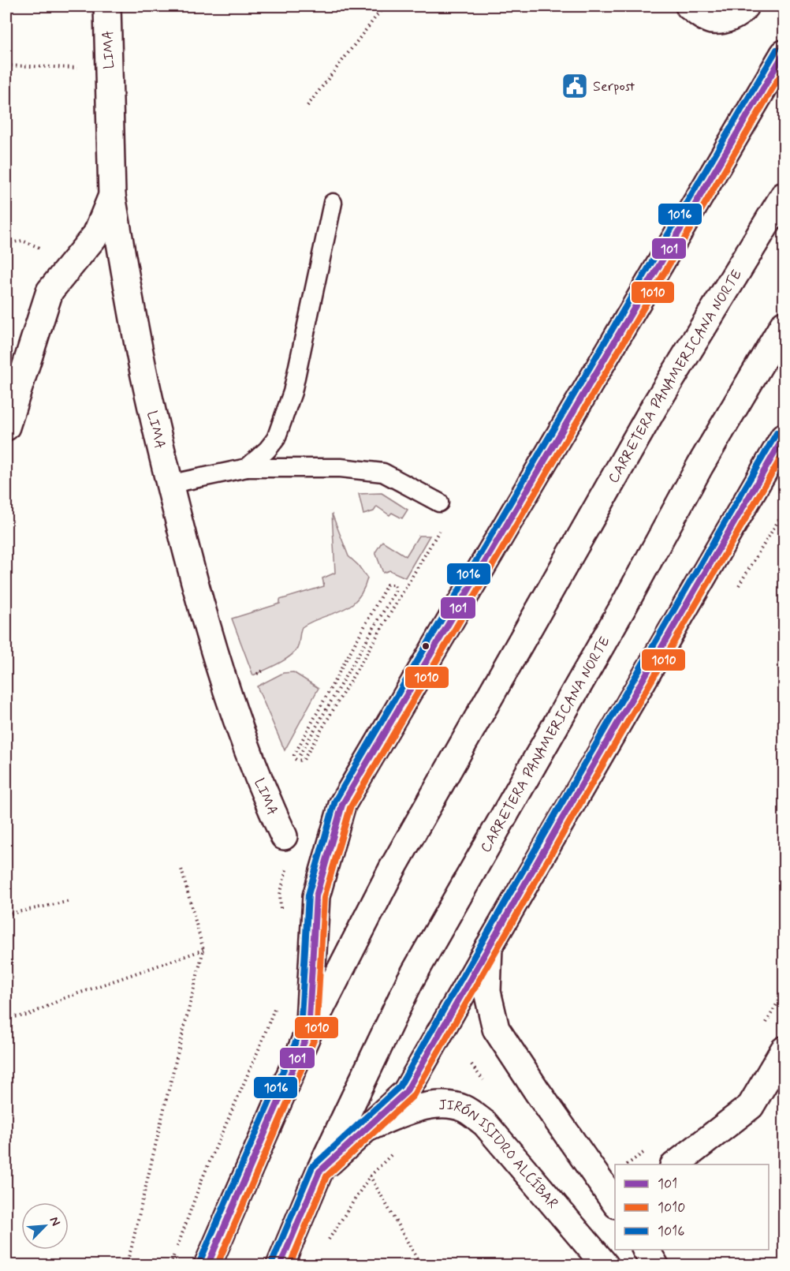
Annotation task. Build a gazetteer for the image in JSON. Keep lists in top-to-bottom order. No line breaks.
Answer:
{"streets":{"main road":["LIMA","CARRETERA PANAMERICANA NORTE","JIRÓN ISIDRO ALCÍBAR"]},"places":{"public building":["Serpost"]},"lines":["transit line 1016","transit line 101","transit line 1010"],"legend":["101","1010","1016"],"north":"top right"}
